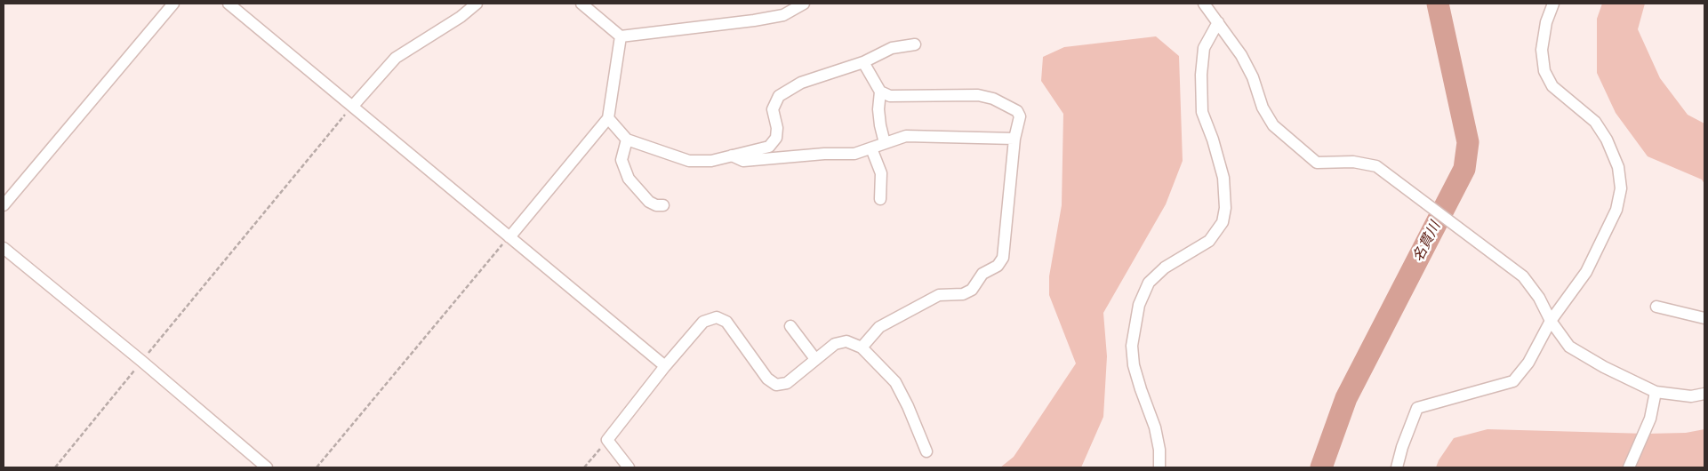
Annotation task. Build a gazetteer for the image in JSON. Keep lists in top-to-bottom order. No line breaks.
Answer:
{"water":["名貫川"]}
